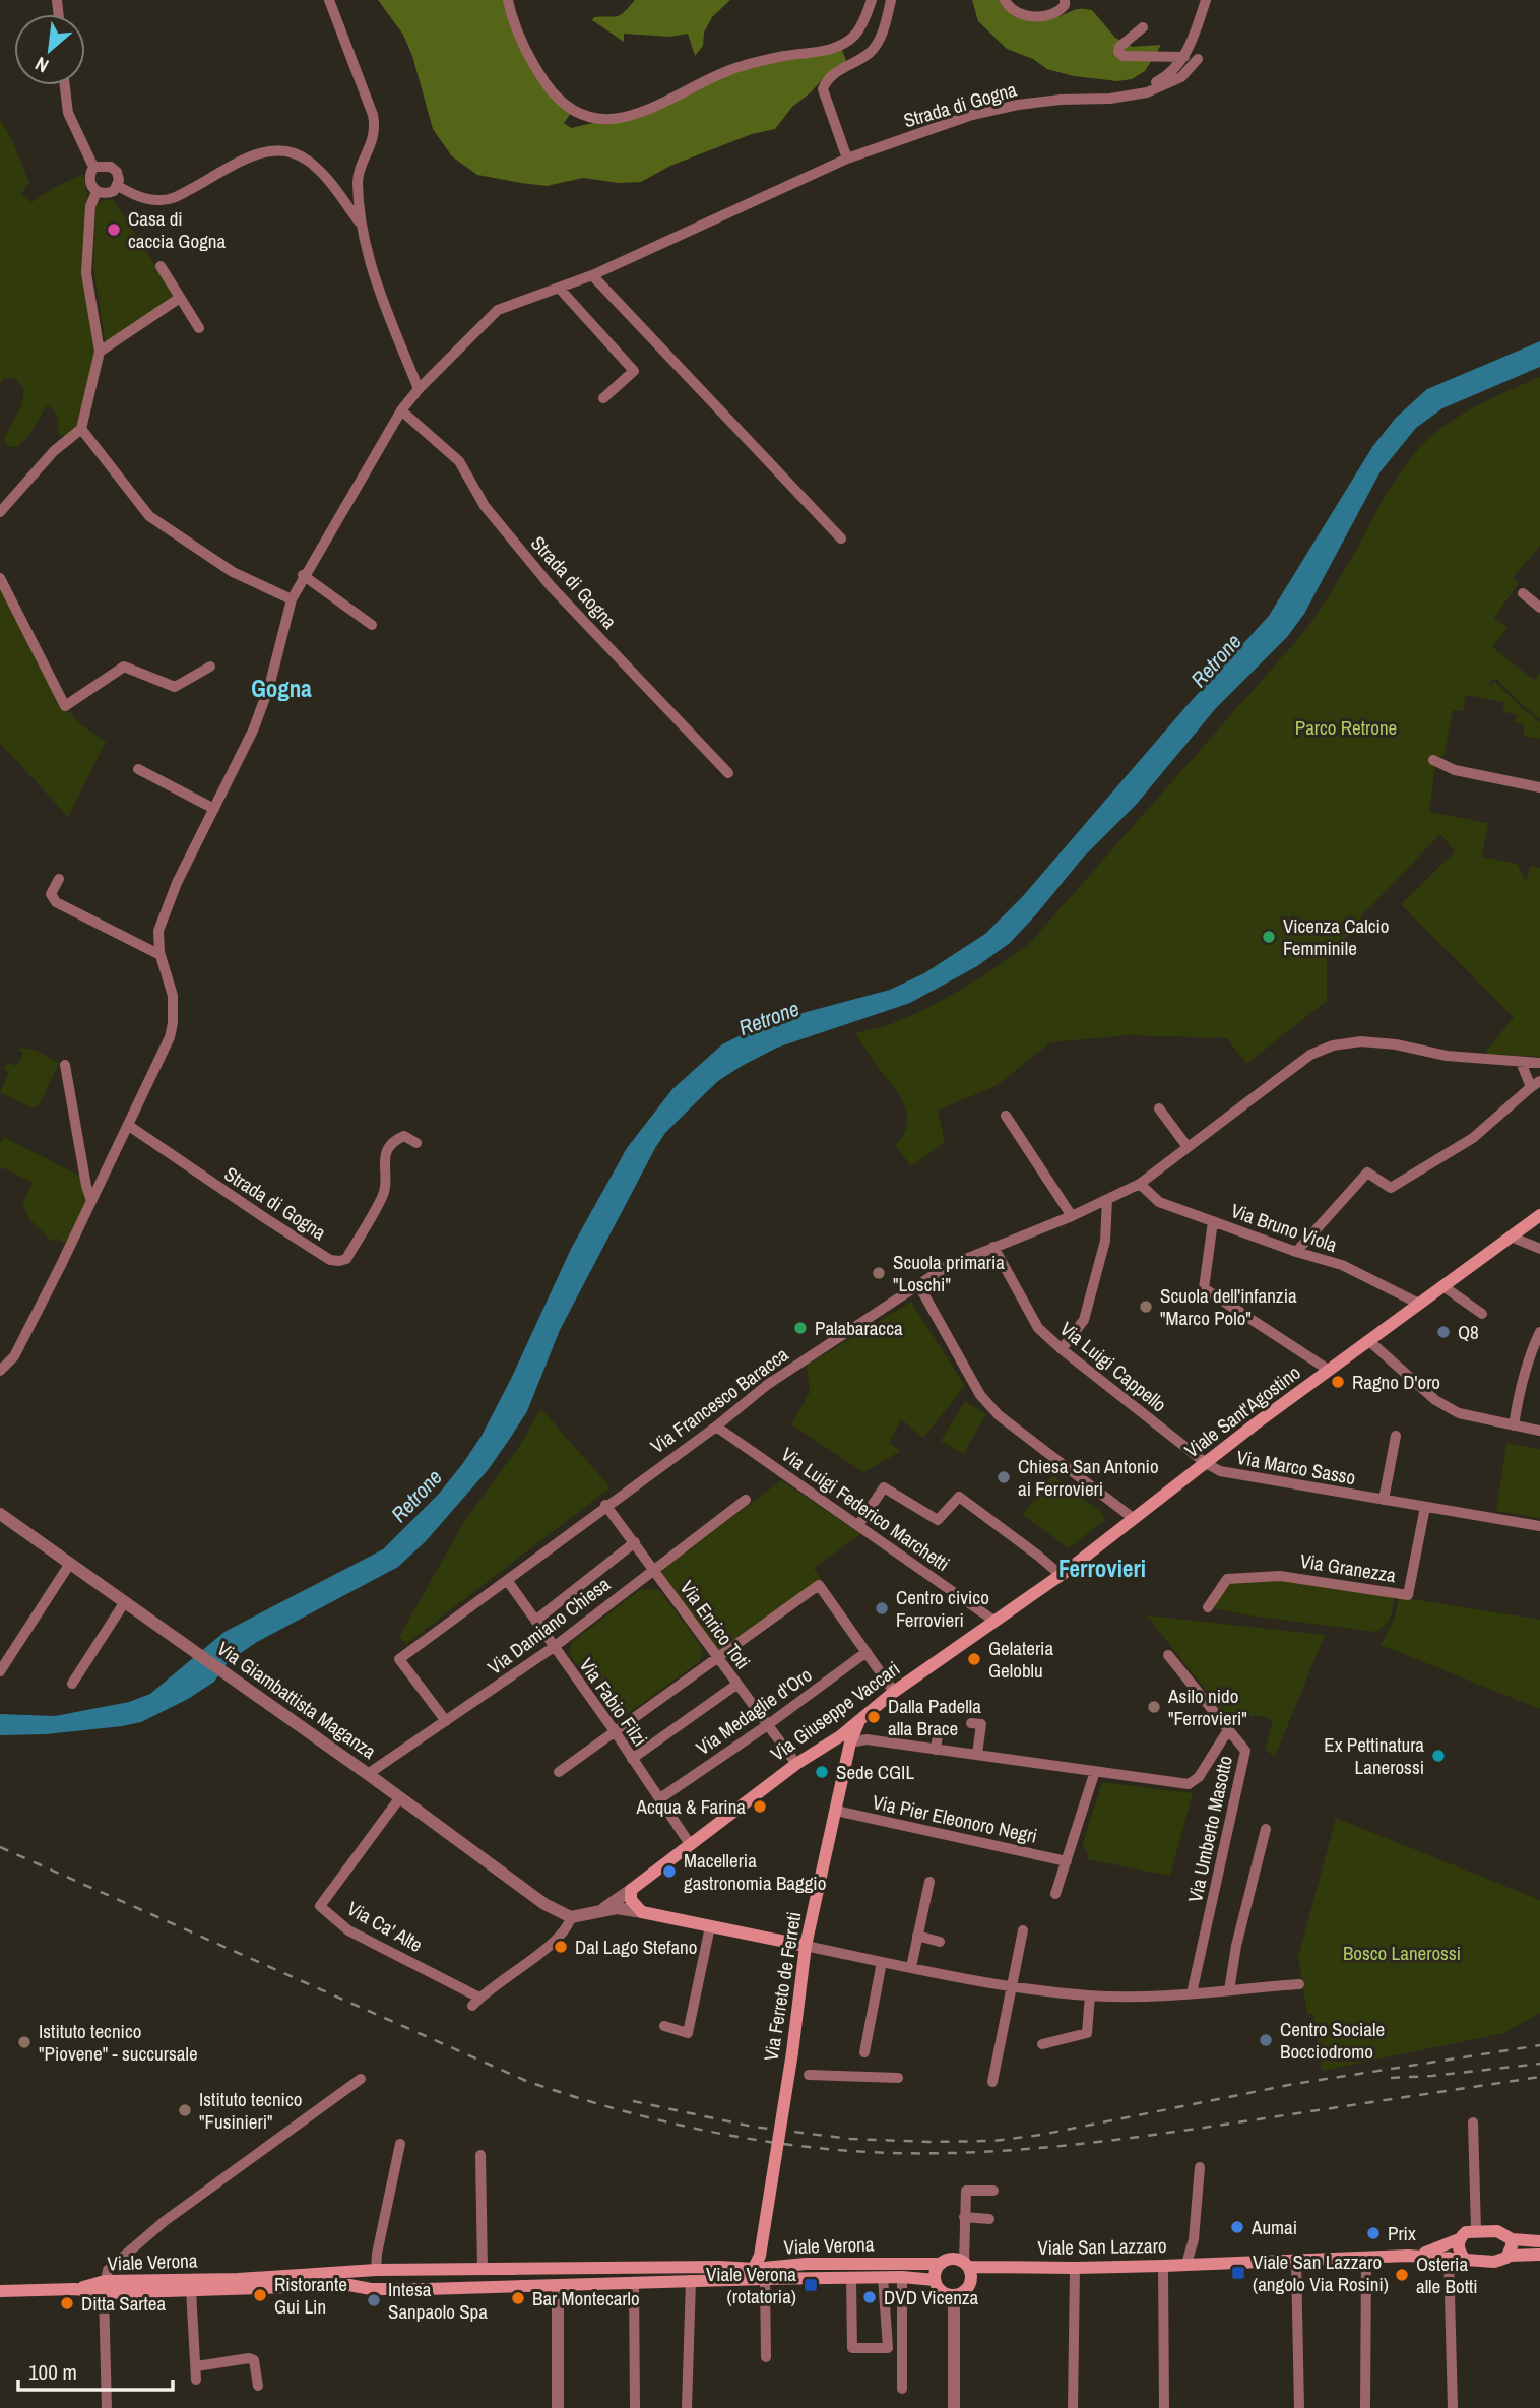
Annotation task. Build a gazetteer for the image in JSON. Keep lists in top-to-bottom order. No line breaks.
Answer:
{"streets":{"main road":["Viale Sant'Agostino","Via Giuseppe Vaccari","Via Ferreto de Ferreti","Viale Verona","Viale San Lazzaro"],"street":["Strada di Gogna","Via Bruno Viola","Via Luigi Cappello","Via Francesco Baracca","Via Marco Sasso","Via Luigi Federico Marchetti","Via Granezza","Via Enrico Toti","Via Damiano Chiesa","Via Giambattista Maganza","Via Fabio Filzi","Via Medaglie d'Oro","Via Pier Eleonoro Negri","Via Umberto Masotto","Via Ca' Alte"]},"crossings":[["Via Bruno Viola","Via Francesco Baracca"],["Via Bruno Viola","Viale Sant'Agostino"],["Via Luigi Cappello","Via Francesco Baracca"],["Via Luigi Cappello","Viale Sant'Agostino"],["Via Luigi Cappello","Via Marco Sasso"],["Via Francesco Baracca","Via Luigi Federico Marchetti"],["Via Francesco Baracca","Via Enrico Toti"],["Via Francesco Baracca","Via Damiano Chiesa"],["Via Francesco Baracca","Via Fabio Filzi"],["Viale Sant'Agostino","Via Marco Sasso"],["Viale Sant'Agostino","Via Giuseppe Vaccari"],["Via Marco Sasso","Via Granezza"],["Via Luigi Federico Marchetti","Via Giuseppe Vaccari"],["Via Enrico Toti","Via Damiano Chiesa"],["Via Enrico Toti","Via Medaglie d'Oro"],["Via Enrico Toti","Via Giuseppe Vaccari"],["Via Damiano Chiesa","Via Giambattista Maganza"],["Via Damiano Chiesa","Via Fabio Filzi"],["Via Giambattista Maganza","Via Ca' Alte"],["Via Fabio Filzi","Via Medaglie d'Oro"],["Via Fabio Filzi","Via Giuseppe Vaccari"],["Via Giuseppe Vaccari","Via Ferreto de Ferreti"],["Via Pier Eleonoro Negri","Via Ferreto de Ferreti"],["Via Ferreto de Ferreti","Viale Verona"],["Viale Verona","Viale San Lazzaro"]],"districts":["Gogna","Ferrovieri"],"water":["Retrone"],"parks":["Parco Retrone","Bosco Lanerossi"],"places":{"other":["Casa di caccia Gogna","Vicenza Calcio Femminile","Scuola primaria \"Loschi\"","Scuola dell'infanzia \"Marco Polo\"","Palabaracca","Q8","Ragno D'oro","Chiesa San Antonio ai Ferrovieri","Centro civico Ferrovieri","Gelateria Geloblu","Asilo nido \"Ferrovieri\"","Dalla Padella alla Brace","Ex Pettinatura Lanerossi","Sede CGIL","Acqua & Farina","Macelleria gastronomia Baggio","Dal Lago Stefano","Centro Sociale Bocciodromo","Istituto tecnico \"Piovene\" - succursale","Istituto tecnico \"Fusinieri\"","Aumai","Prix","Osteria alle Botti","Ristorante Gui Lin","DVD Vicenza","Bar Montecarlo","Intesa Sanpaolo Spa","Ditta Sartea"],"transit":["Viale San Lazzaro (angolo Via Rosini)","Viale Verona (rotatoria)"]},"scale_bar":"100 m","north":"bottom left"}
